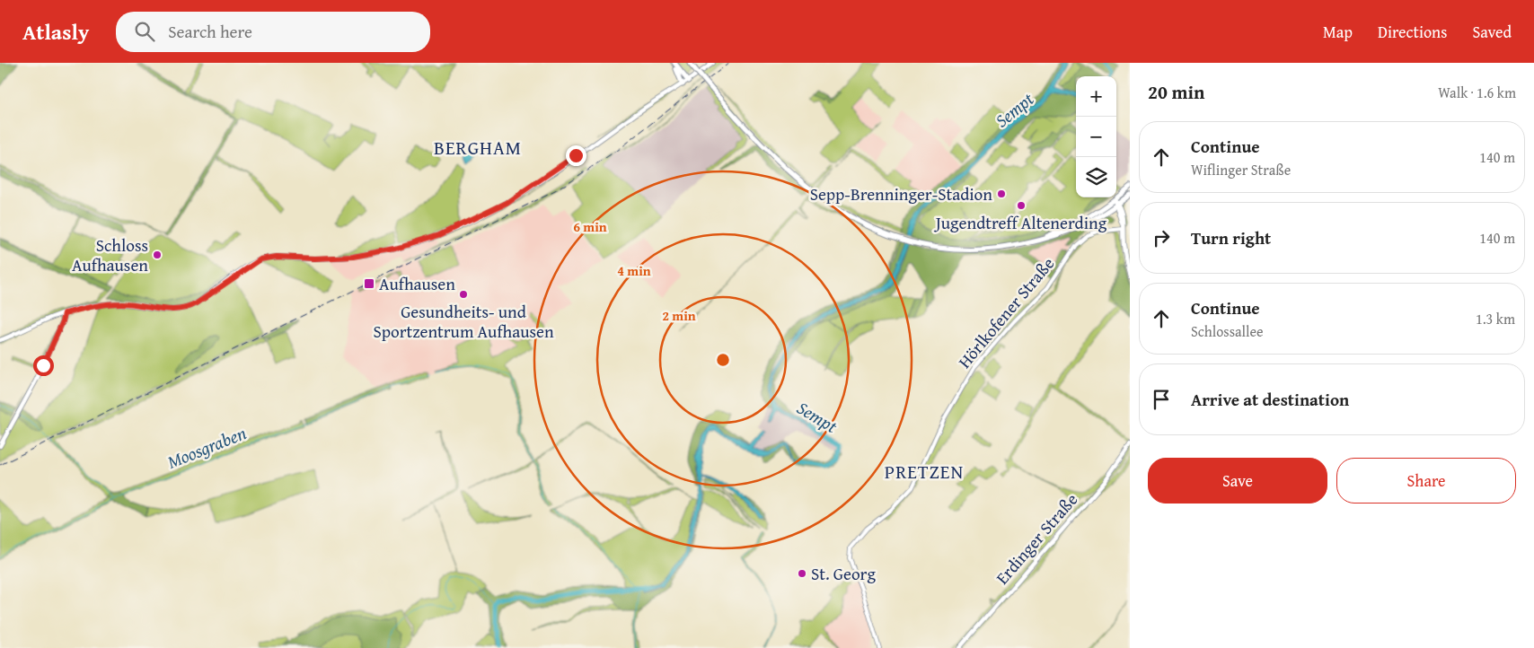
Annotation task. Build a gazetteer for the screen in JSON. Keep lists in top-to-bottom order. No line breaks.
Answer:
{"streets":{"main road":["Erdinger Straße"],"street":["Hörlkofener Straße"]},"districts":["BERGHAM","PRETZEN"],"water":["Sempt","Moosgraben"],"places":{"other":["Sepp-Brenninger-Stadion","Jugendtreff Altenerding","Schloss Aufhausen","Gesundheits- und Sportzentrum Aufhausen","St. Georg"],"transit":["Aufhausen"]},"page":{"header":"Atlasly","search":"Search here","nav":["Map","Directions","Saved"],"heading":["20 min","Walk · 1.6 km"],"map_buttons":["+","−"],"list":[["Continue","Wiflinger Straße","140 m"],["Turn right","140 m"],["Continue","Schlossallee","1.3 km"],"Arrive at destination"],"buttons":["Save","Share"]},"rings":["6 min","4 min","2 min"]}
